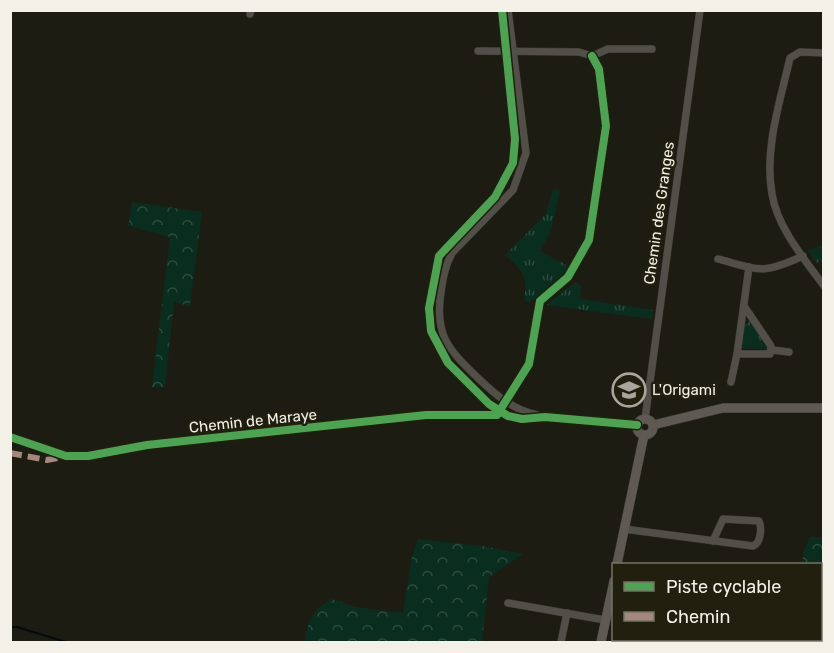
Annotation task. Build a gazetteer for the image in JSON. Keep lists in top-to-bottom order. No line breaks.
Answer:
{"streets":{"street":["Chemin des Granges","Chemin de Maraye"]},"places":{"school or university":["L'Origami"]},"legend":["Piste cyclable","Chemin"]}
